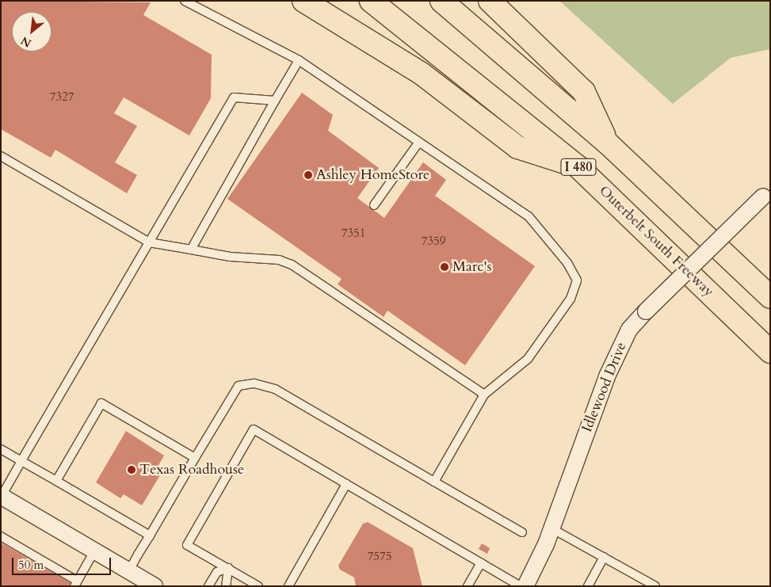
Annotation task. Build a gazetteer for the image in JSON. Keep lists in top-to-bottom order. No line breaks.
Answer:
{"streets":{"highway":["I 480","Outerbelt South Freeway"],"street":["Idlewood Drive"]},"places":["Ashley HomeStore","Marc's","Texas Roadhouse"],"house_numbers":["7327","7351","7359","7575"],"scale_bar":"50 m","north":"bottom left"}
